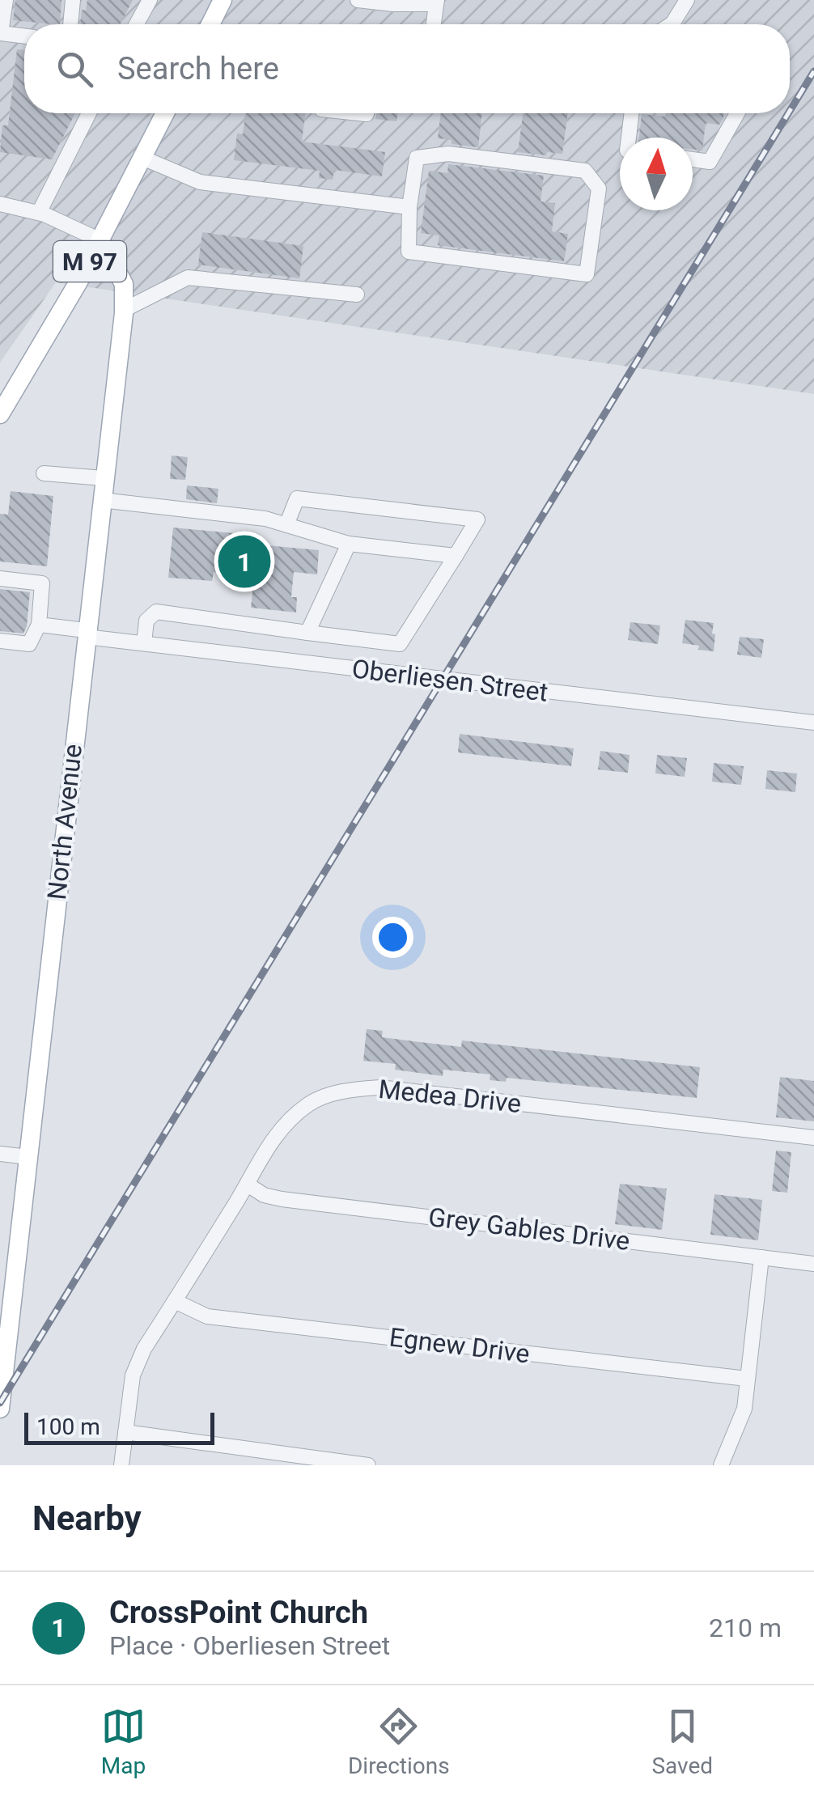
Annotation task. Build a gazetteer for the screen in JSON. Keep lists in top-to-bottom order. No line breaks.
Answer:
{"streets":{"main road":["M 97","North Avenue"],"street":["Oberliesen Street","Medea Drive","Grey Gables Drive","Egnew Drive"]},"crossings":[["M 97","North Avenue"],["Oberliesen Street","North Avenue"],["Medea Drive","Grey Gables Drive"],["Medea Drive","Egnew Drive"]],"scale_bar":"100 m","north":"top","page":{"search":"Search here","pins":"1","scale":"100 m","heading":"Nearby","list":[{"mark":"1","name":"CrossPoint Church","note":"Place · Oberliesen Street","value":"210 m"}],"nav":["Map","Directions","Saved"]}}
